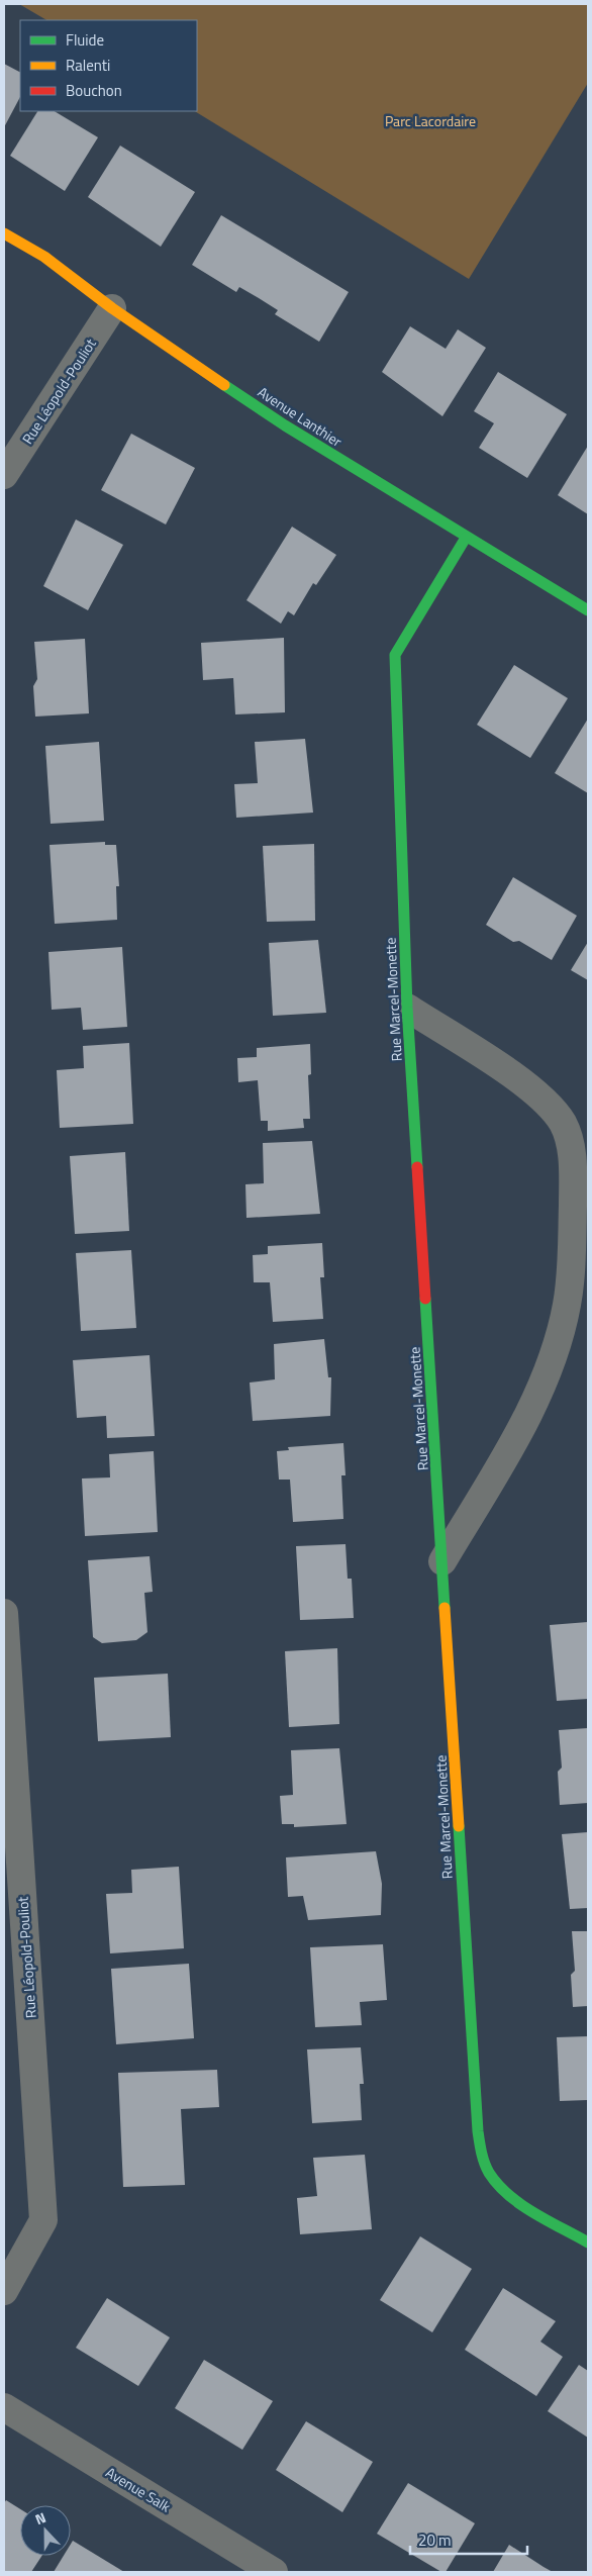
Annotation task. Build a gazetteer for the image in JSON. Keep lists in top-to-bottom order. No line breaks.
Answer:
{"streets":{"street":["Rue Léopold-Pouliot","Avenue Lanthier","Rue Marcel-Monette","Avenue Salk"]},"crossings":[["Rue Léopold-Pouliot","Avenue Lanthier"],["Avenue Lanthier","Rue Marcel-Monette"]],"parks":["Parc Lacordaire"],"legend":["Fluide","Ralenti","Bouchon"],"scale_bar":"20 m","north":"top"}
